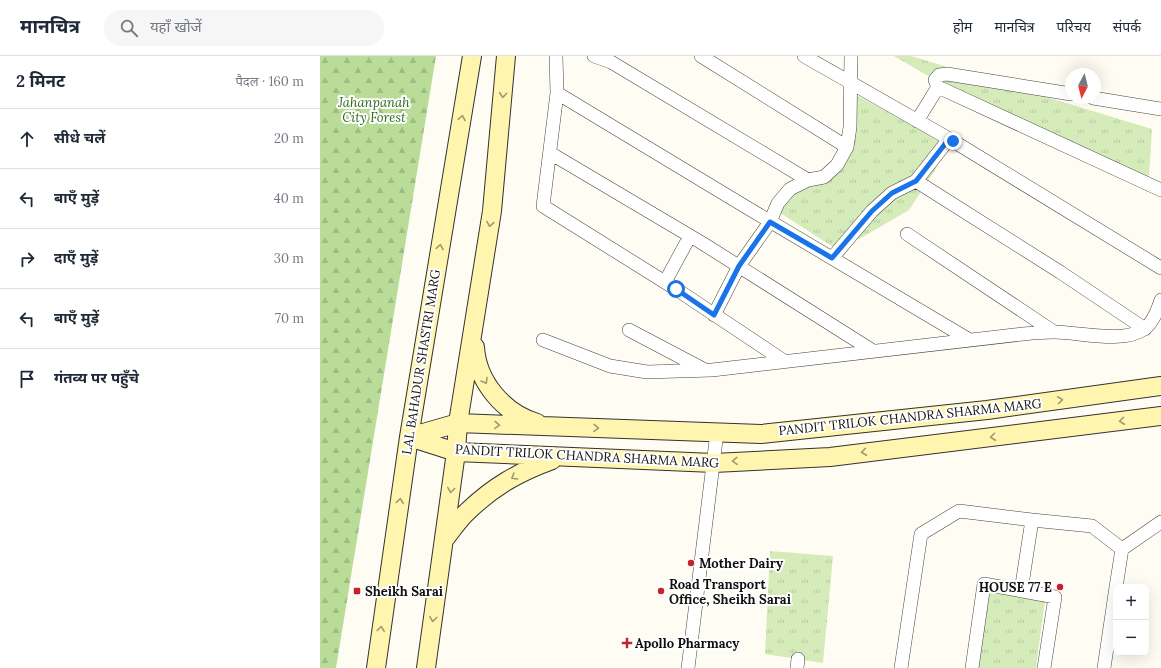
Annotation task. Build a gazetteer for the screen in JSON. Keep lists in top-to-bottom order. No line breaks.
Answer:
{"streets":{"main road":["LAL BAHADUR SHASTRI MARG","PANDIT TRILOK CHANDRA SHARMA MARG"]},"crossings":[["LAL BAHADUR SHASTRI MARG","PANDIT TRILOK CHANDRA SHARMA MARG"]],"parks":["Jahanpanah City Forest"],"places":{"other":["Mother Dairy","HOUSE 77 E","Road Transport Office, Sheikh Sarai"],"transit":["Sheikh Sarai"],"health":["Apollo Pharmacy"]},"north":"bottom","page":{"header":"मानचित्र","search":"यहाँ खोजें","nav":["होम","मानचित्र","परिचय","संपर्क"],"heading":["2 मिनट","पैदल · 160 m"],"list":[["सीधे चलें","20 m"],["बाएँ मुड़ें","40 m"],["दाएँ मुड़ें","30 m"],["बाएँ मुड़ें","70 m"],"गंतव्य पर पहुँचे"],"map_buttons":["+","−"]}}
